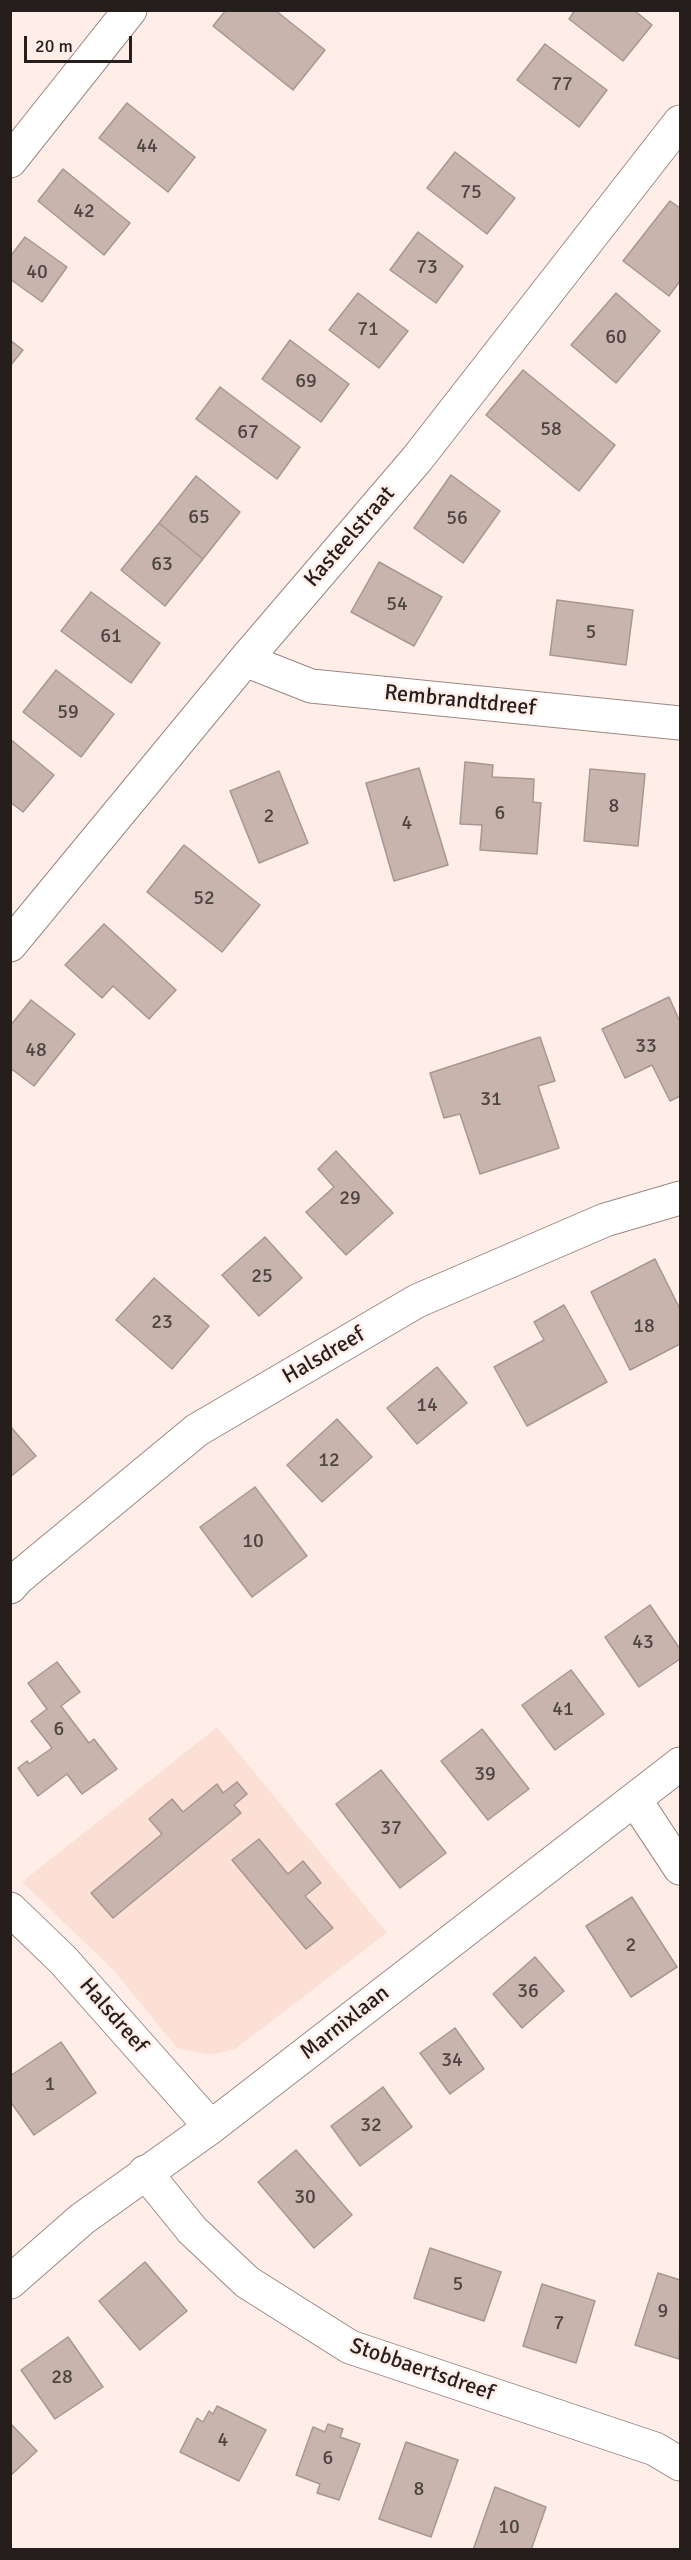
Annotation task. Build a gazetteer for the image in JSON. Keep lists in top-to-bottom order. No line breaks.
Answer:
{"streets":{"street":["Kasteelstraat","Rembrandtdreef","Halsdreef","Marnixlaan","Stobbaertsdreef"]},"crossings":[["Kasteelstraat","Rembrandtdreef"],["Halsdreef","Marnixlaan"],["Marnixlaan","Stobbaertsdreef"]],"house_numbers":["77","44","75","42","73","40","71","60","69","58","67","65","56","63","54","5","61","59","8","6","2","4","52","33","48","31","29","25","23","18","14","12","10","43","41","6","39","37","2","36","34","1","32","30","5","9","7","28","4","6","8","10"],"scale_bar":"20 m"}
